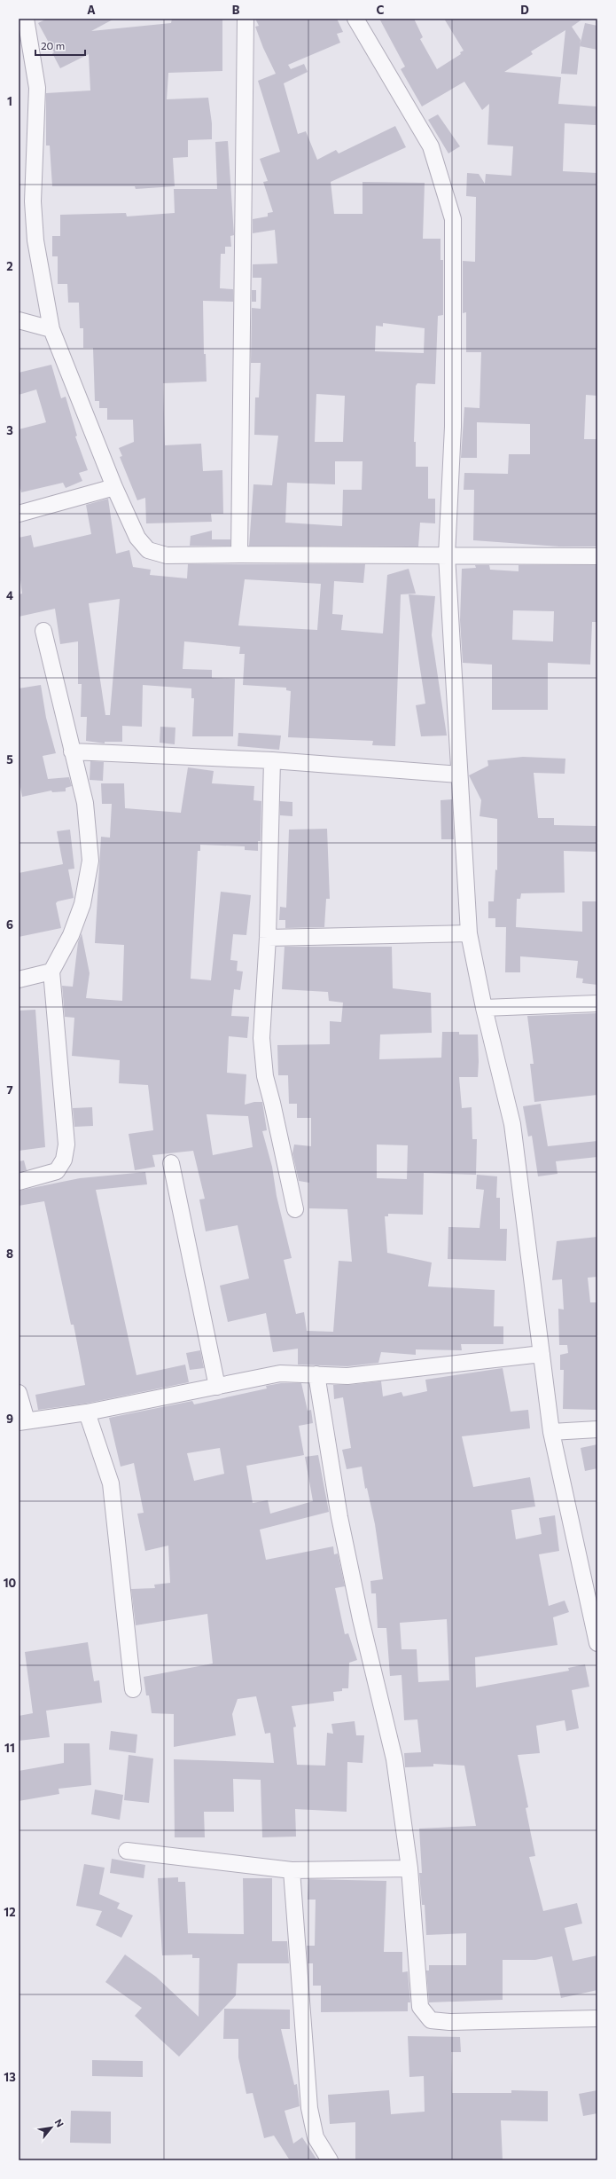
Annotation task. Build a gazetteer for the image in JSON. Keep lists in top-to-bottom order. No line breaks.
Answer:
{"scale_bar":"20 m","north":"top right","grid":{"columns":["A","B","C","D"],"rows":["1","2","3","4","5","6","7","8","9","10","11","12","13"]}}
